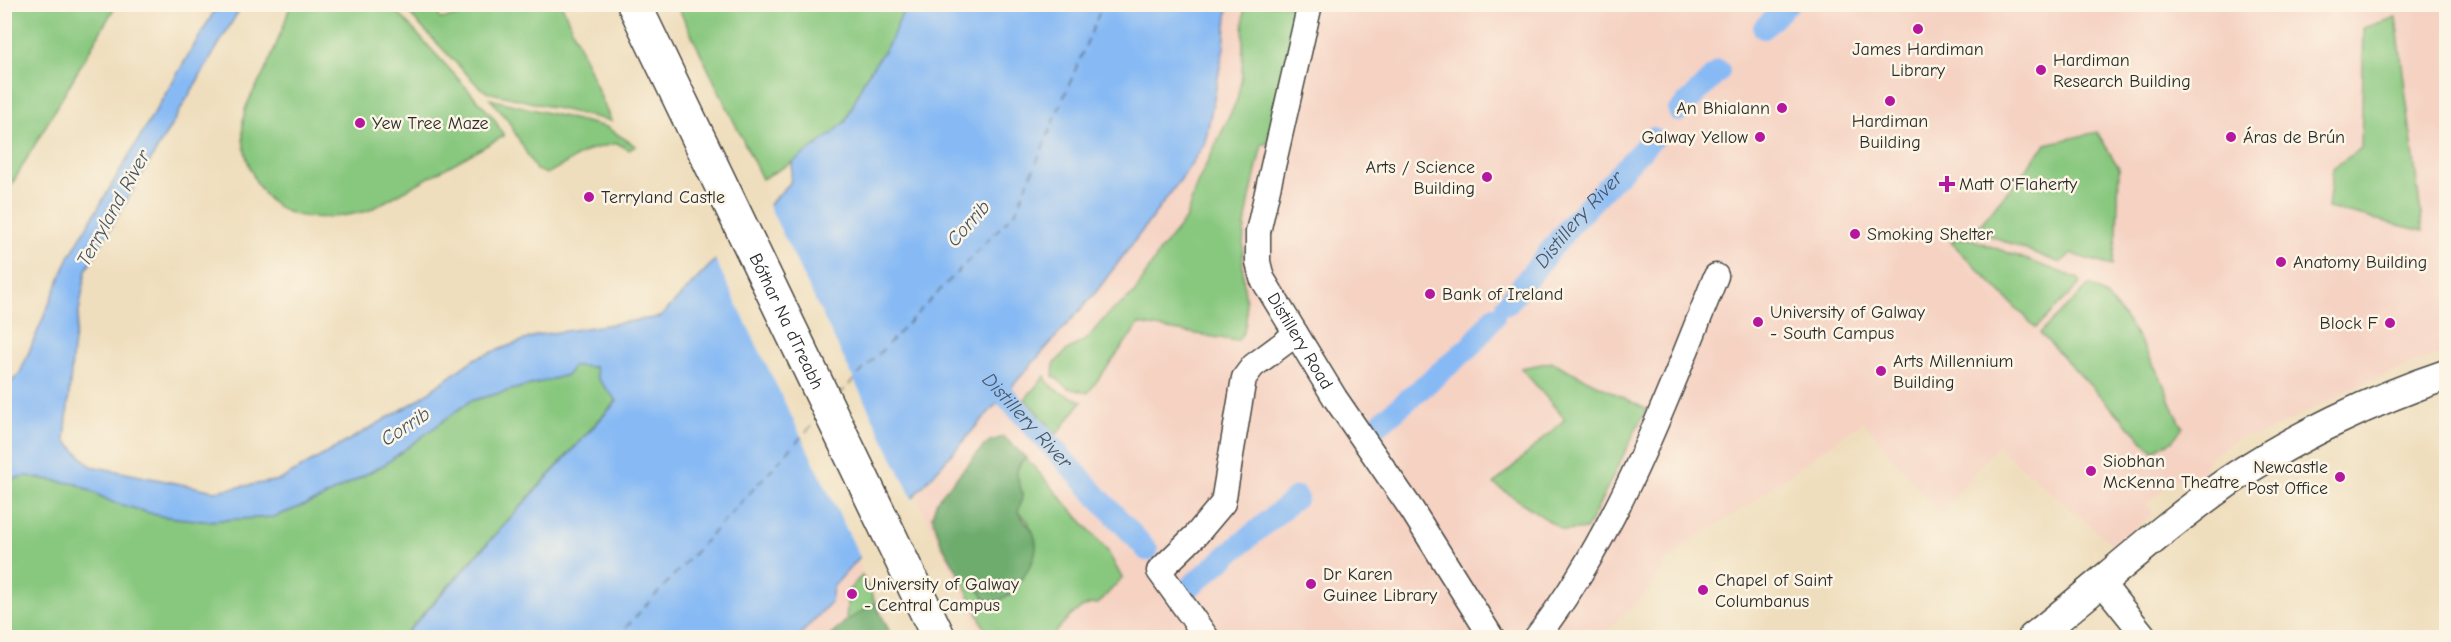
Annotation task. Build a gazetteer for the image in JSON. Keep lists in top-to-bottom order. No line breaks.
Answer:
{"streets":{"highway":["Bóthar Na dTreabh"],"street":["Distillery Road"]},"water":["Terryland River","Distillery River","Corrib"],"places":{"other":["James Hardiman Library","Hardiman Research Building","Hardiman Building","An Bhialann","Yew Tree Maze","Galway Yellow","Áras de Brún","Arts / Science Building","Terryland Castle","Smoking Shelter","Anatomy Building","Bank of Ireland","University of Galway - South Campus","Block F","Arts Millennium Building","Siobhan McKenna Theatre","Newcastle Post Office","Dr Karen Guinee Library","Chapel of Saint Columbanus","University of Galway - Central Campus"],"health":["Matt O'Flaherty"]}}
